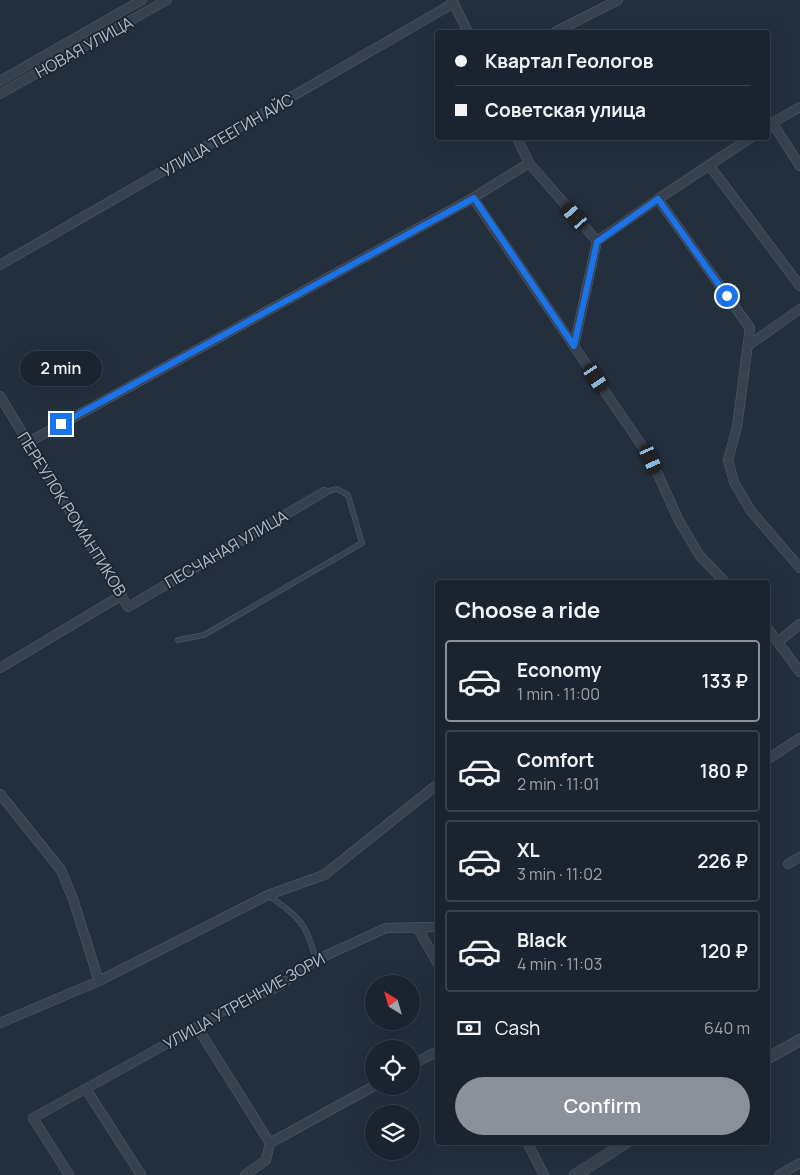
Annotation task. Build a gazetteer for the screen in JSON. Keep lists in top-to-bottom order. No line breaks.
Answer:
{"streets":{"street":["НОВАЯ УЛИЦА","УЛИЦА ТЕЕГИН АЙС","ПЕРЕУЛОК РОМАНТИКОВ","ПЕСЧАНАЯ УЛИЦА","УЛИЦА УТРЕННИЕ ЗОРИ"]},"crossings":[["ПЕРЕУЛОК РОМАНТИКОВ","ПЕСЧАНАЯ УЛИЦА"]],"north":"top left","page":{"banner":["Квартал Геологов","Советская улица"],"bubble":"2 min","heading":"Choose a ride","list":[{"name":"Economy","note":"1 min · 11:00","value":"133 ₽"},{"name":"Comfort","note":"2 min · 11:01","value":"180 ₽"},{"name":"XL","note":"3 min · 11:02","value":"226 ₽"},{"name":"Black","note":"4 min · 11:03","value":"120 ₽"}],"pay":["Cash","640 m"],"buttons":"Confirm"}}
